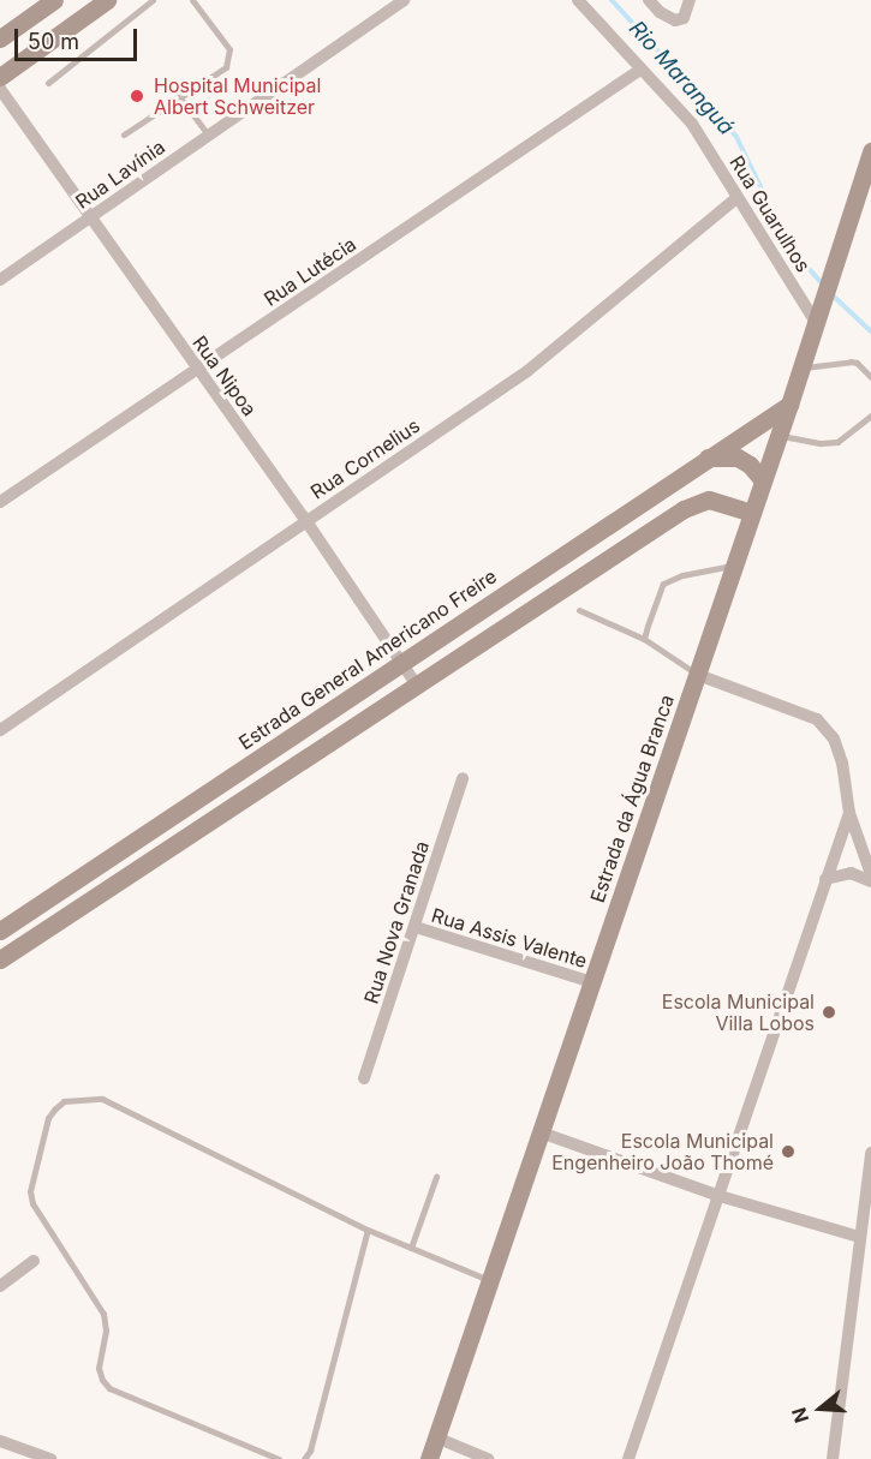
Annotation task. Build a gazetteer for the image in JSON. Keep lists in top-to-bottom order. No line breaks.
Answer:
{"streets":{"street":["Rua Lavínia","Rua Guarulhos","Rua Lutécia","Rua Nipoa","Rua Cornelius","Estrada General Americano Freire","Estrada da Água Branca","Rua Nova Granada","Rua Assis Valente"]},"crossings":[["Rua Lavínia","Rua Nipoa"],["Rua Guarulhos","Rua Lutécia"],["Rua Guarulhos","Rua Cornelius"],["Rua Guarulhos","Estrada da Água Branca"],["Rua Lutécia","Rua Nipoa"],["Rua Nipoa","Rua Cornelius"],["Rua Nipoa","Estrada General Americano Freire"],["Estrada General Americano Freire","Estrada da Água Branca"],["Estrada da Água Branca","Rua Assis Valente"],["Rua Nova Granada","Rua Assis Valente"]],"water":["Rio Maranguá"],"places":["Hospital Municipal Albert Schweitzer","Escola Municipal Villa Lobos","Escola Municipal Engenheiro João Thomé"],"scale_bar":"50 m","north":"left"}
